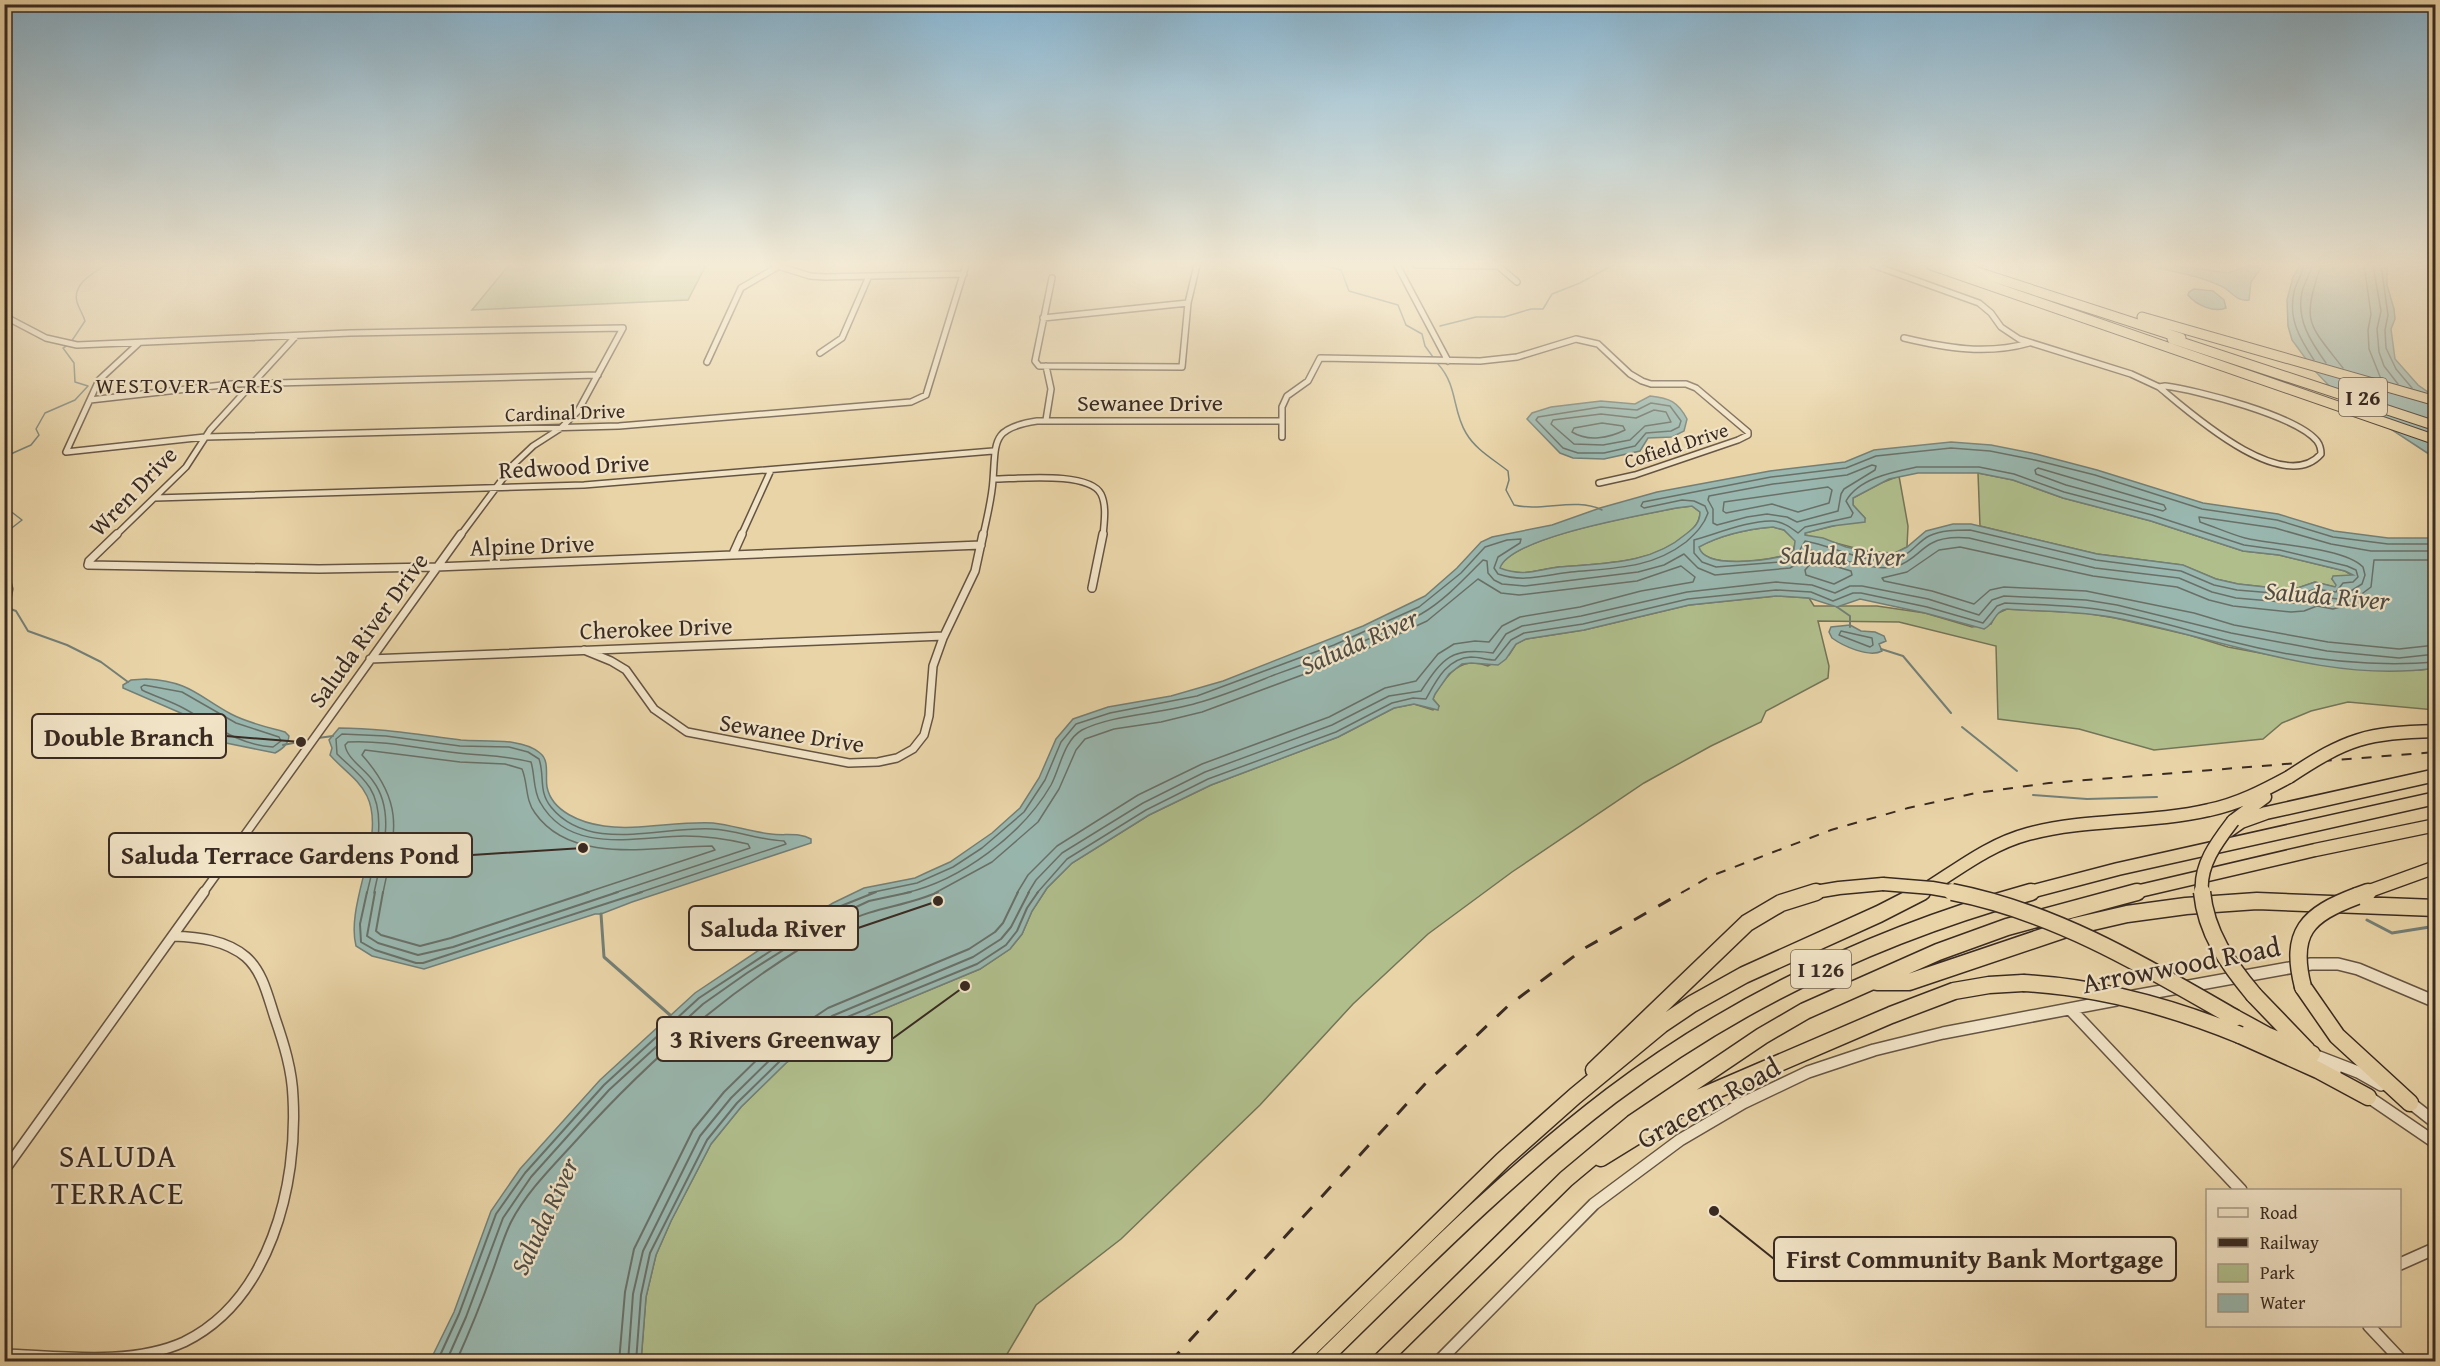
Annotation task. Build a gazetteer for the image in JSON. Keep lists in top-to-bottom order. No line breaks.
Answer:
{"streets":{"highway":["I 26","I 126"],"street":["Sewanee Drive","Cardinal Drive","Cofield Drive","Redwood Drive","Wren Drive","Alpine Drive","Cherokee Drive","Saluda River Drive","Arrowwood Road","Gracern Road"]},"crossings":[["Sewanee Drive","Cofield Drive"],["Sewanee Drive","Redwood Drive"],["Sewanee Drive","Alpine Drive"],["Sewanee Drive","Cherokee Drive"],["Cardinal Drive","Wren Drive"],["Cardinal Drive","Saluda River Drive"],["Redwood Drive","Wren Drive"],["Redwood Drive","Saluda River Drive"],["Wren Drive","Alpine Drive"],["Wren Drive","Saluda River Drive"],["Alpine Drive","Saluda River Drive"],["Cherokee Drive","Saluda River Drive"],["Arrowwood Road","Gracern Road"]],"districts":["WESTOVER ACRES","SALUDA TERRACE"],"water":["Saluda River"],"places":["Double Branch","Saluda Terrace Gardens Pond","Saluda River","3 Rivers Greenway","First Community Bank Mortgage"],"legend":["Road","Railway","Park","Water"]}
